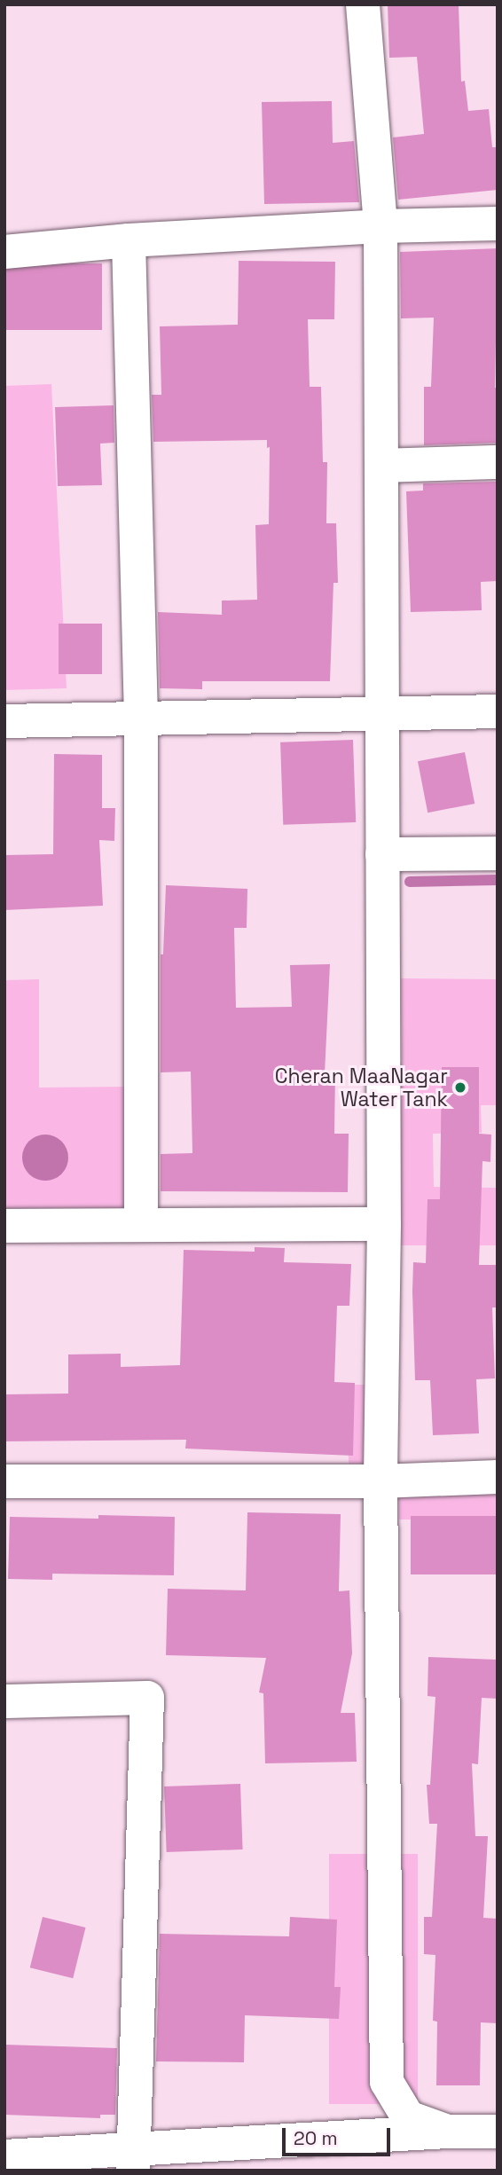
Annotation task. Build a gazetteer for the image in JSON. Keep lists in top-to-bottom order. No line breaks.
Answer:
{"places":["Cheran MaaNagar Water Tank"],"scale_bar":"20 m"}
